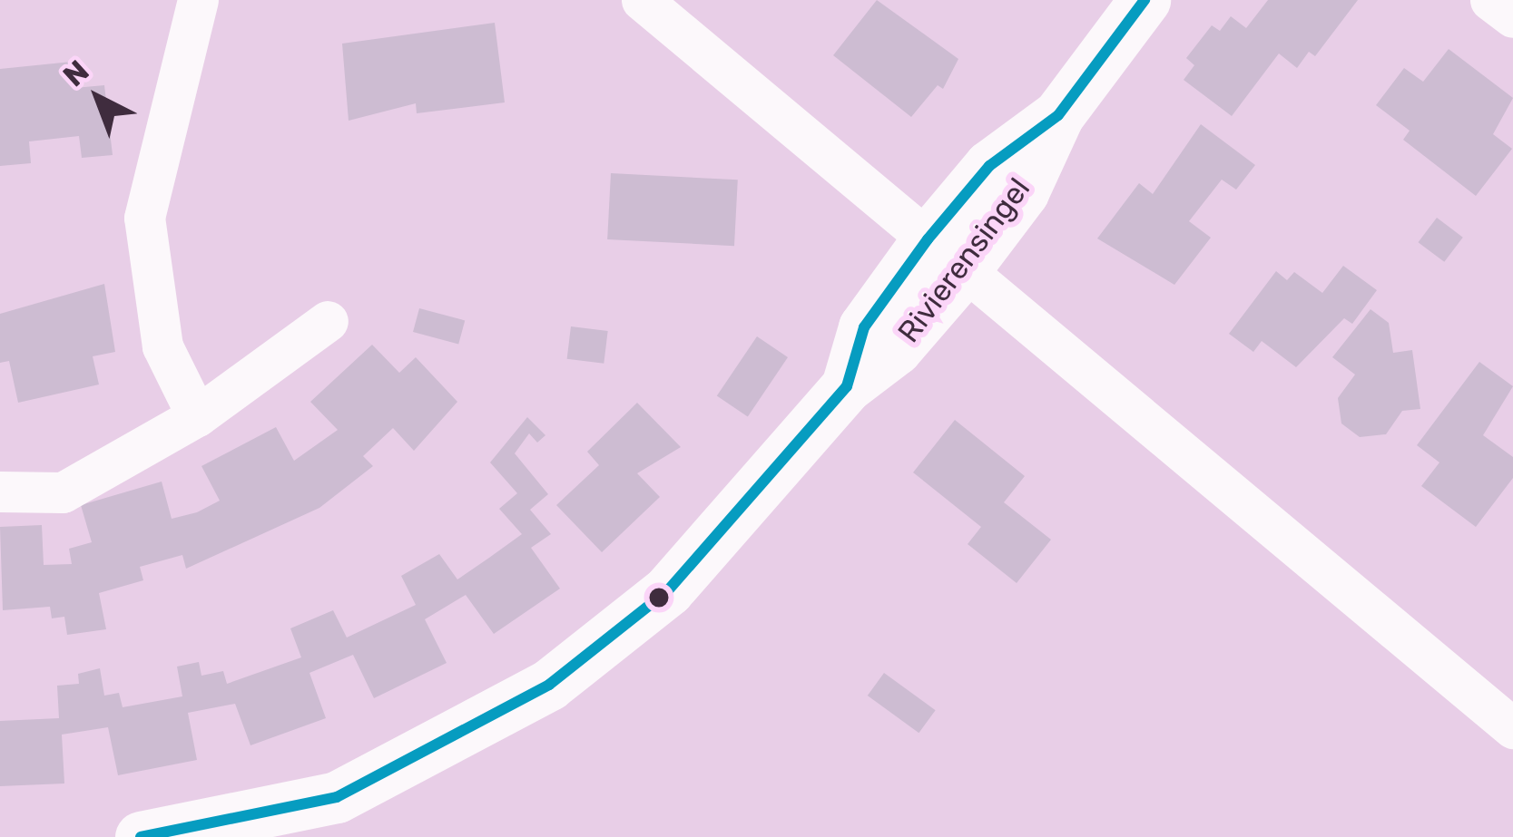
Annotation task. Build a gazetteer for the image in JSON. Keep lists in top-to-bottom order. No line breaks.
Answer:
{"streets":{"street":["Rivierensingel"]},"north":"top left"}
